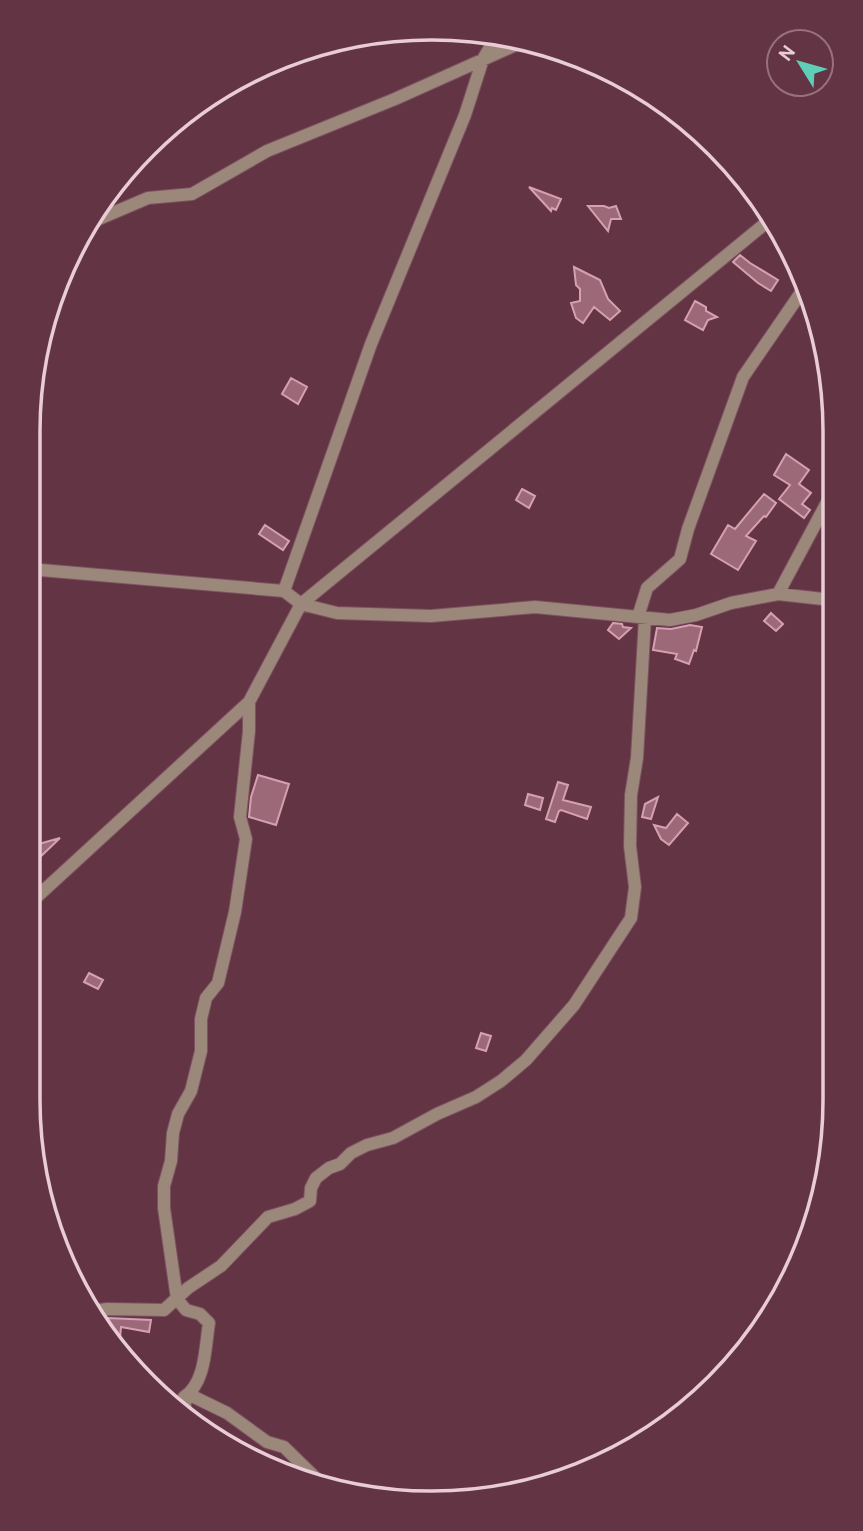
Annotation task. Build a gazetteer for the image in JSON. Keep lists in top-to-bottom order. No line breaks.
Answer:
{"north":"top left"}
